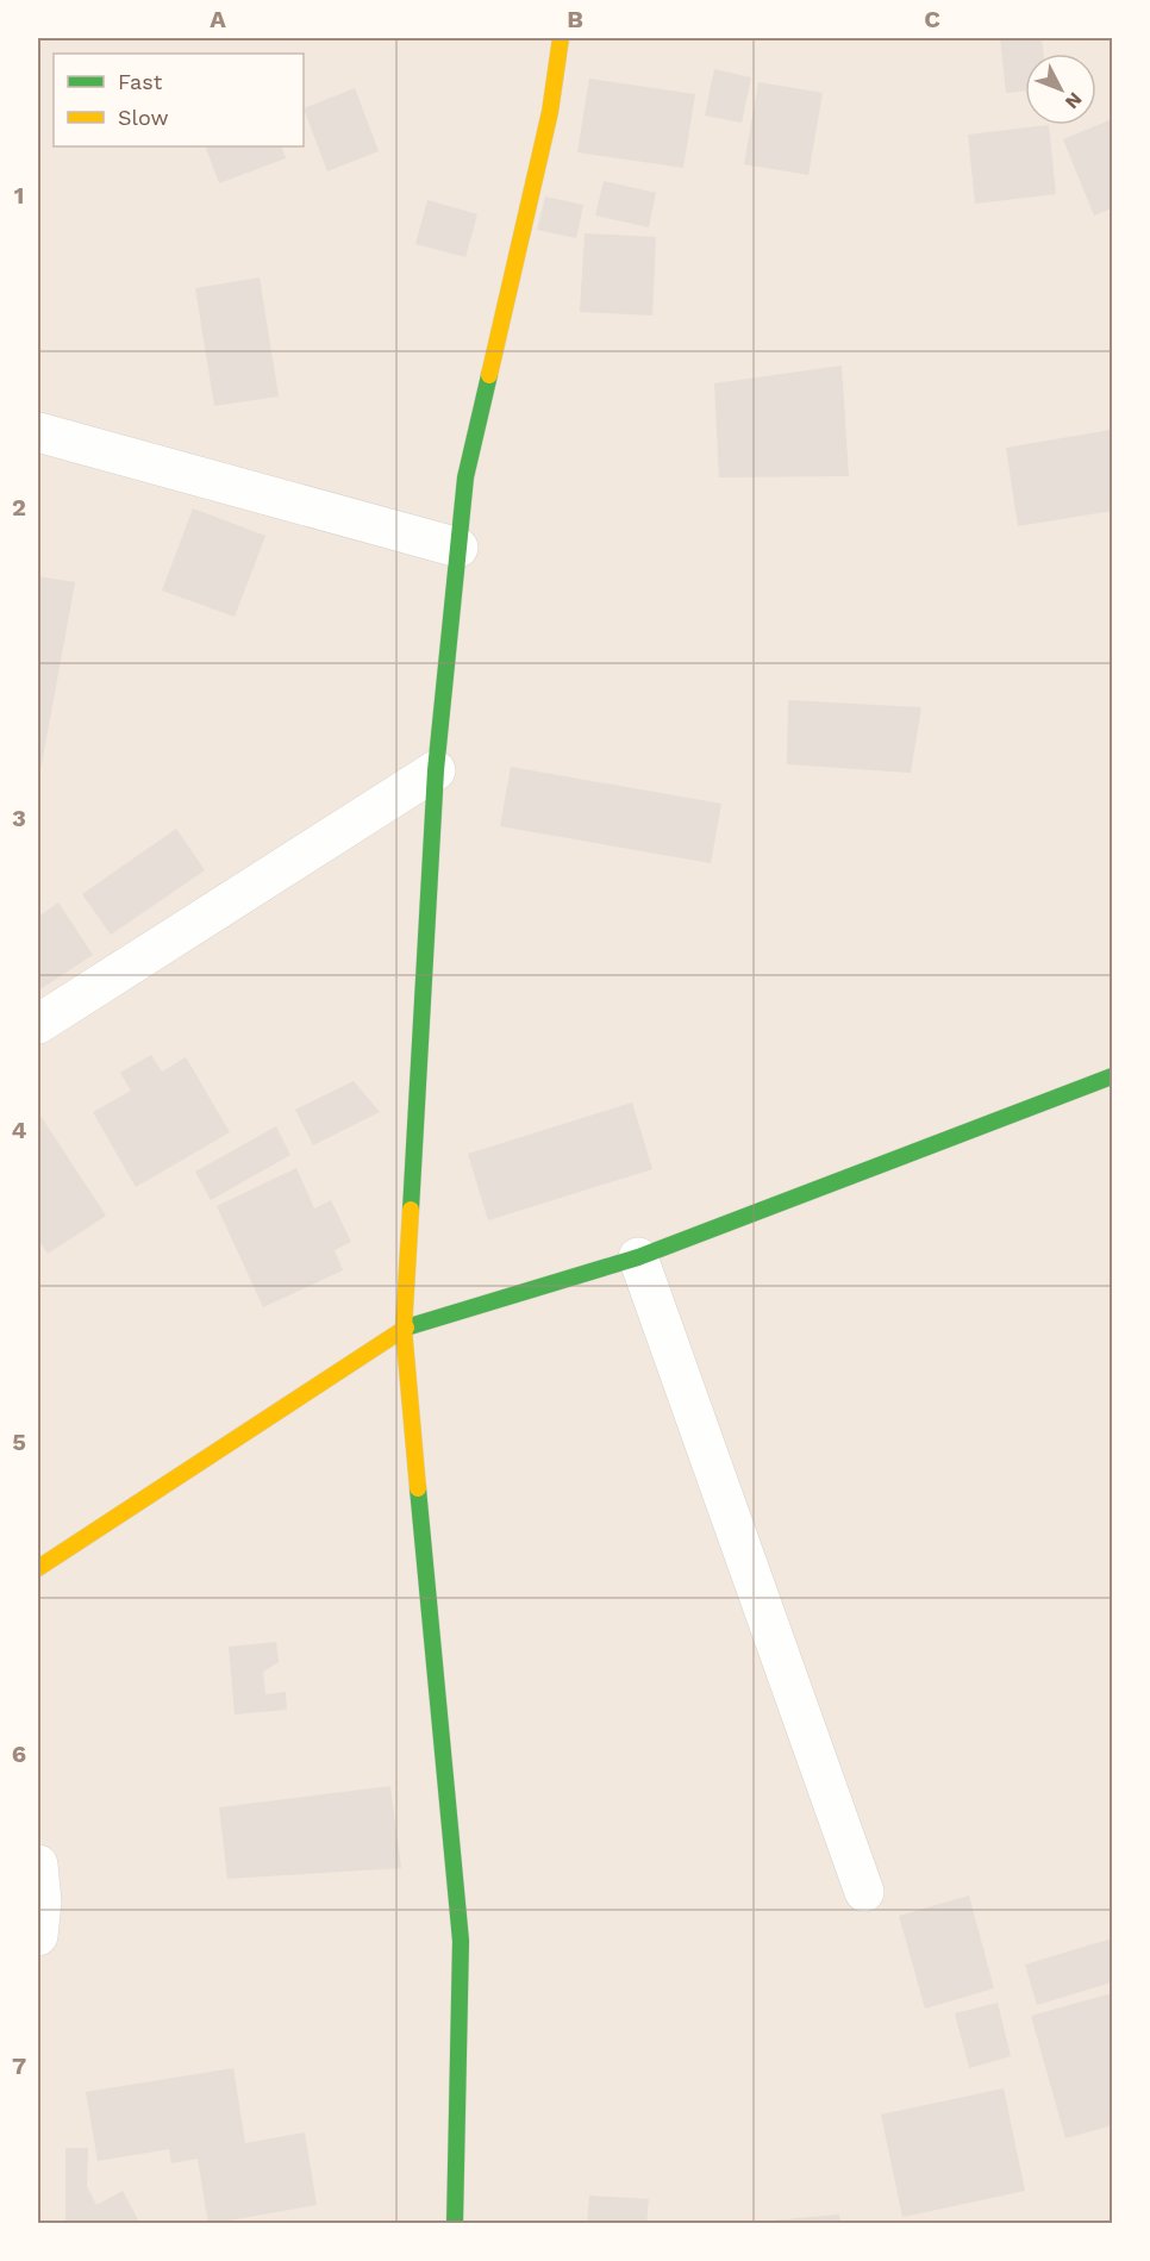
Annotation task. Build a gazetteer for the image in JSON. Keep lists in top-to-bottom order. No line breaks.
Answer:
{"legend":["Fast","Slow"],"north":"bottom right","grid":{"columns":["A","B","C"],"rows":["1","2","3","4","5","6","7"]}}
